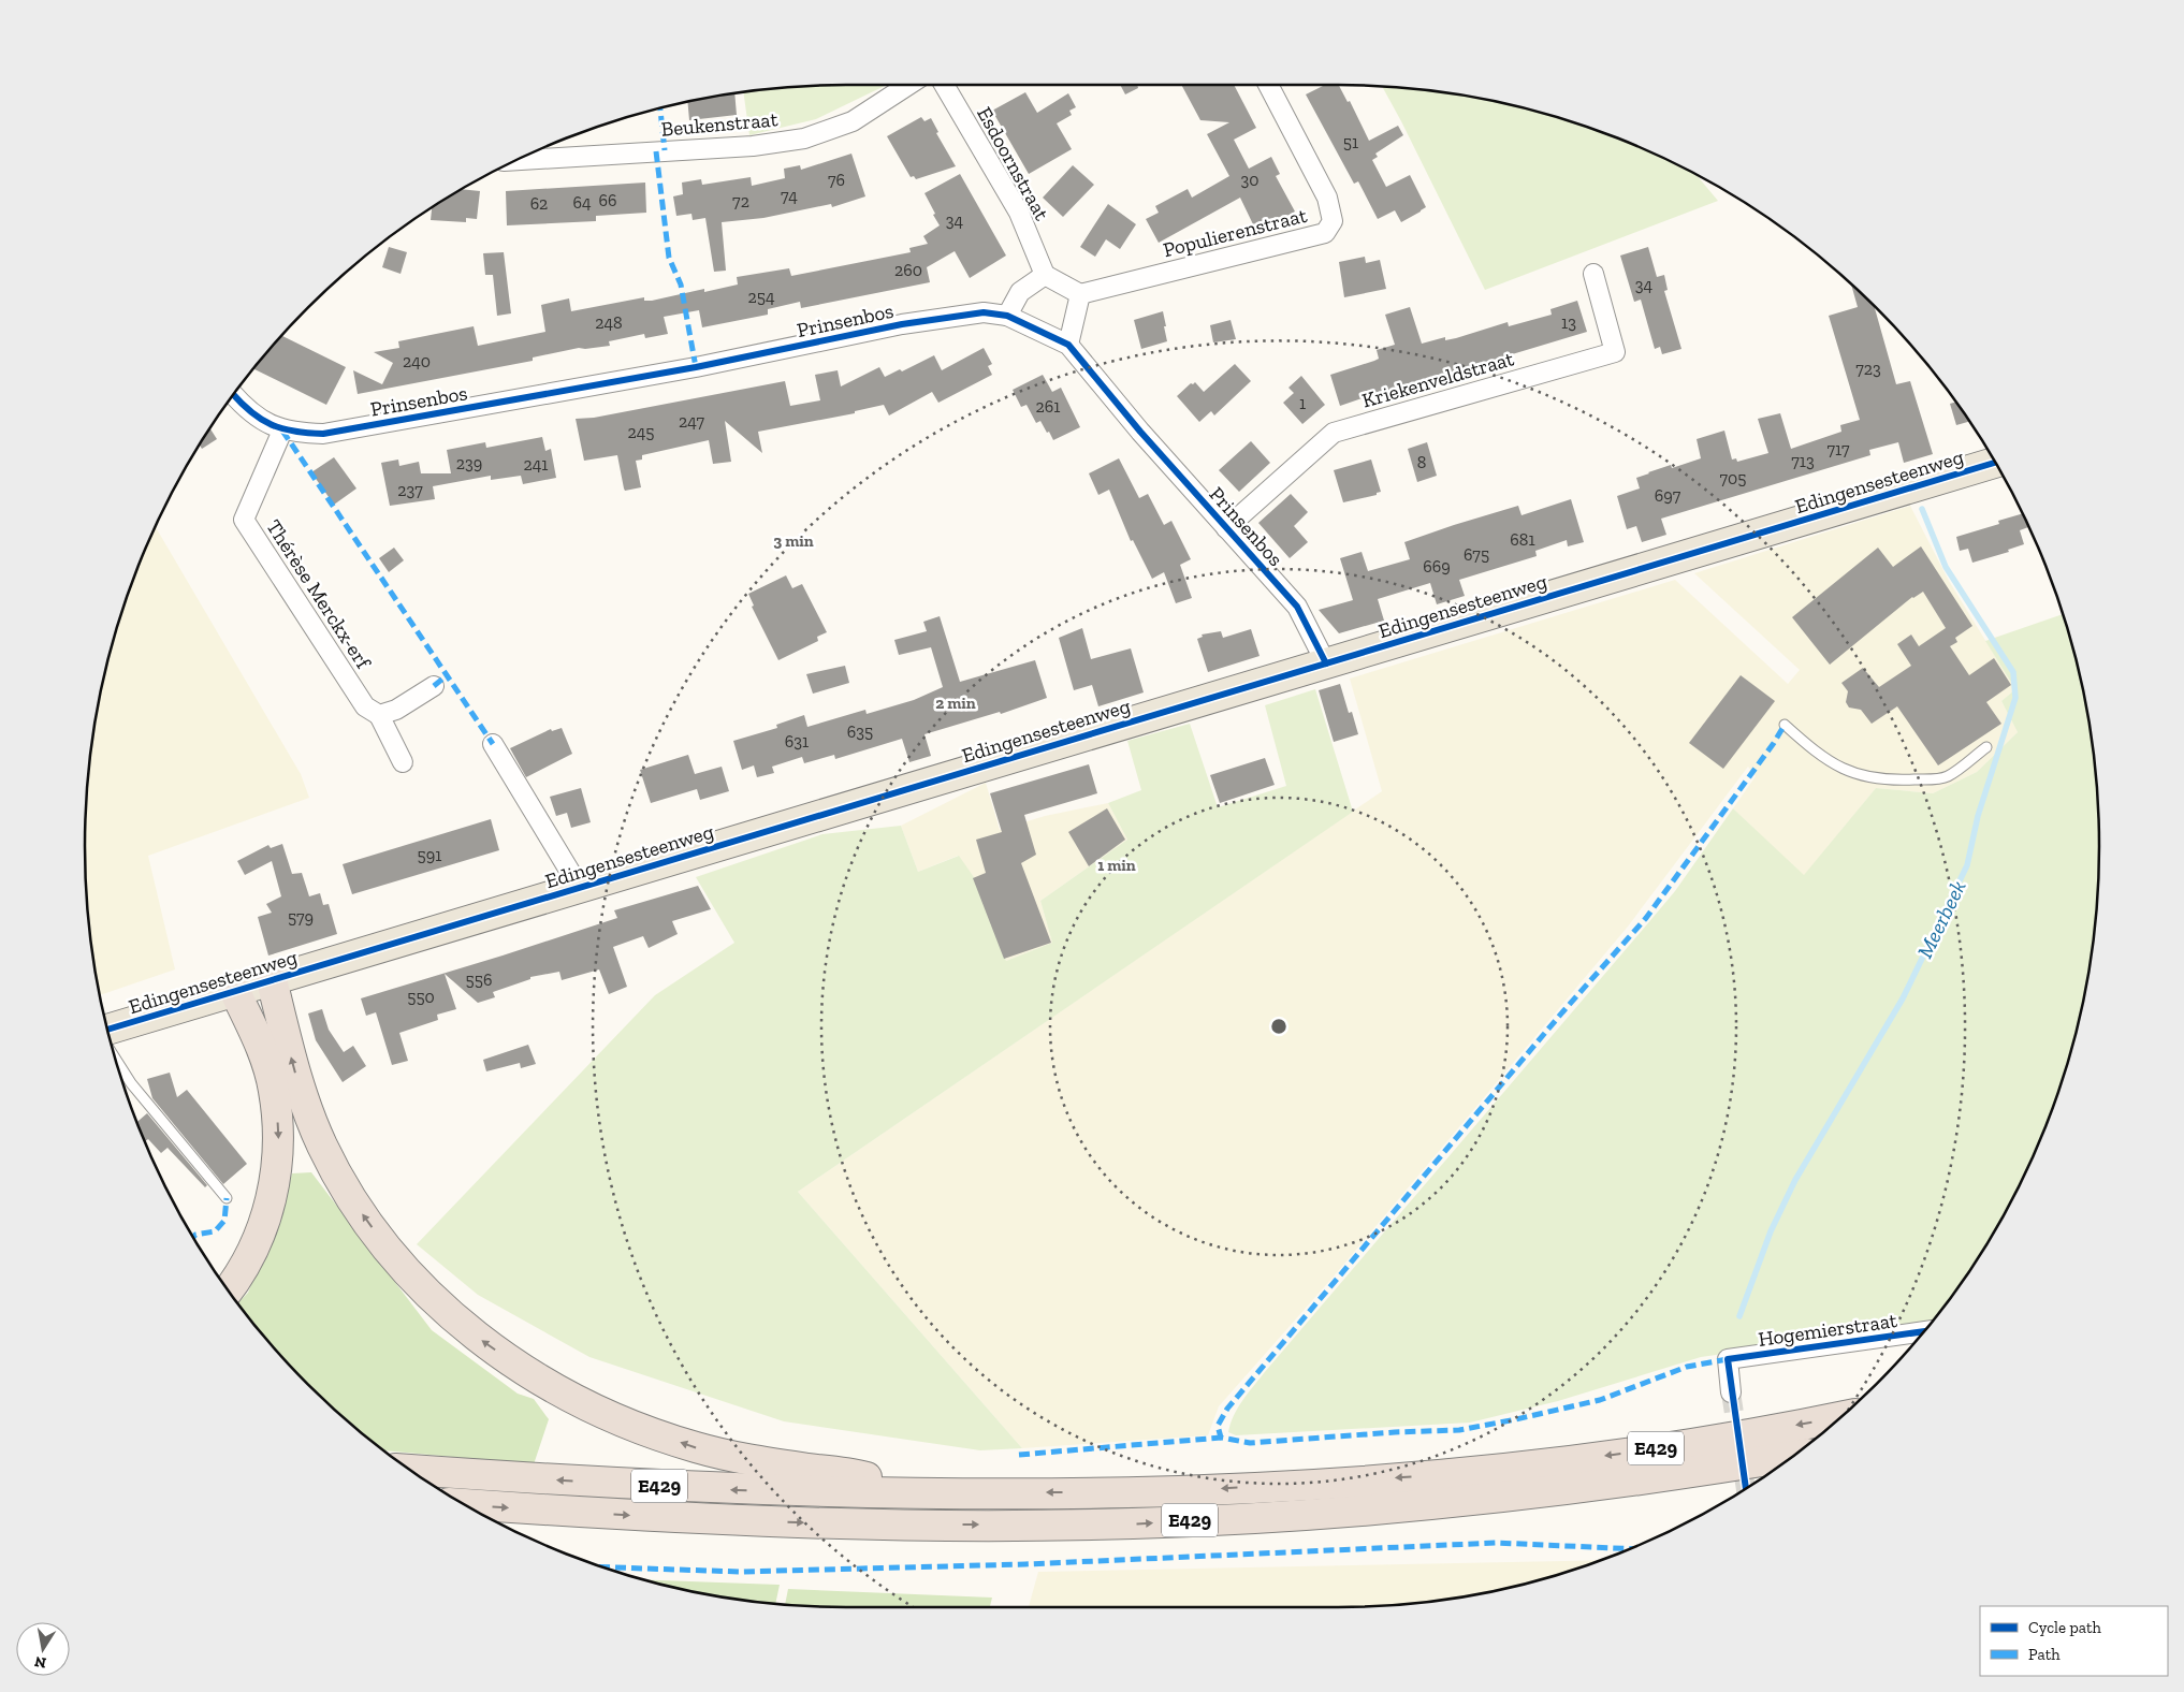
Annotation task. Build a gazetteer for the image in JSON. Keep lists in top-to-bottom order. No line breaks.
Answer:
{"streets":{"highway":["E429"],"main road":["Edingensesteenweg"],"street":["Beukenstraat","Esdoornstraat","Populierenstraat","Prinsenbos","Kriekenveldstraat","Thérèse Merckx-erf","Hogemierstraat"]},"crossings":[["Prinsenbos","Kriekenveldstraat"],["Prinsenbos","Edingensesteenweg"],["Prinsenbos","Thérèse Merckx-erf"]],"water":["Meerbeek"],"house_numbers":["51","76","30","74","66","72","64","62","34","260","34","254","248","13","240","723","1","261","247","245","717","713","8","239","241","705","237","697","681","675","669","635","631","591","579","556","550"],"legend":["Cycle path","Path"],"north":"bottom","rings":["3 min","2 min","1 min"]}
